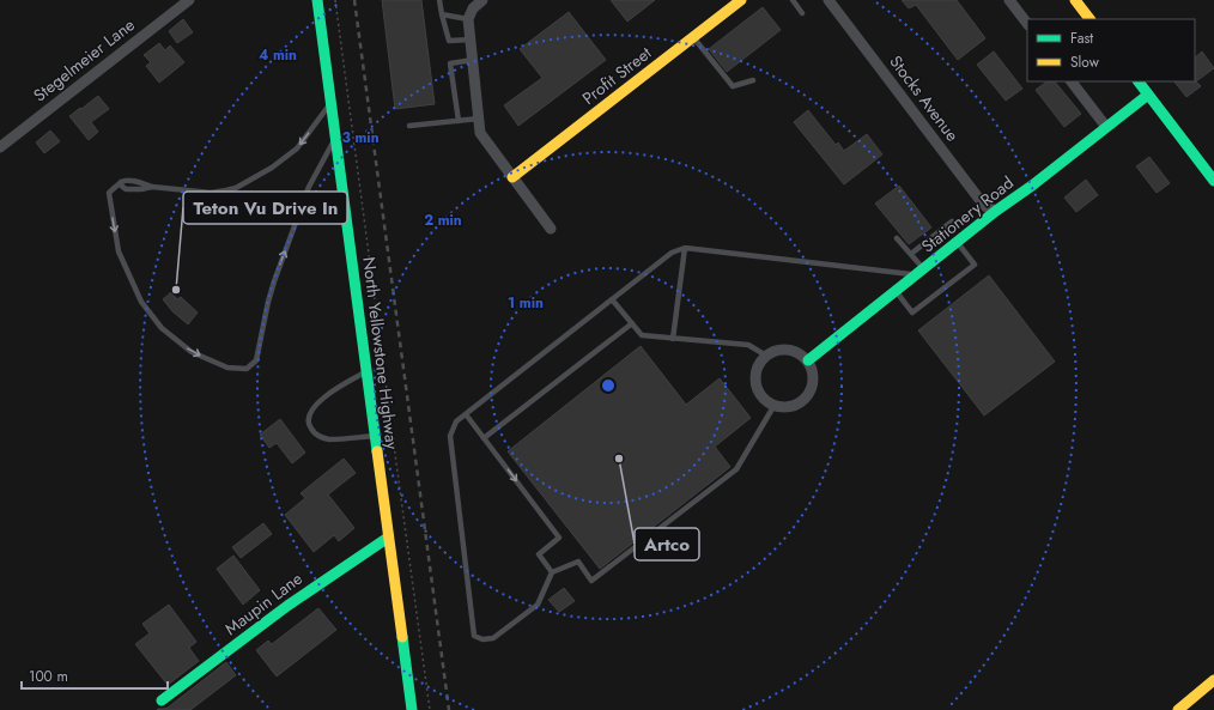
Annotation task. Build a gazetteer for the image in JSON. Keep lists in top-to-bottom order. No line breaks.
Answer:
{"streets":{"street":["Stegelmeier Lane","Profit Street","Stocks Avenue","Stationery Road","North Yellowstone Highway","Maupin Lane"]},"crossings":[["Stocks Avenue","Stationery Road"],["North Yellowstone Highway","Maupin Lane"]],"places":["Teton Vu Drive In","Artco"],"legend":["Fast","Slow"],"scale_bar":"100 m","rings":["4 min","3 min","2 min","1 min"]}
